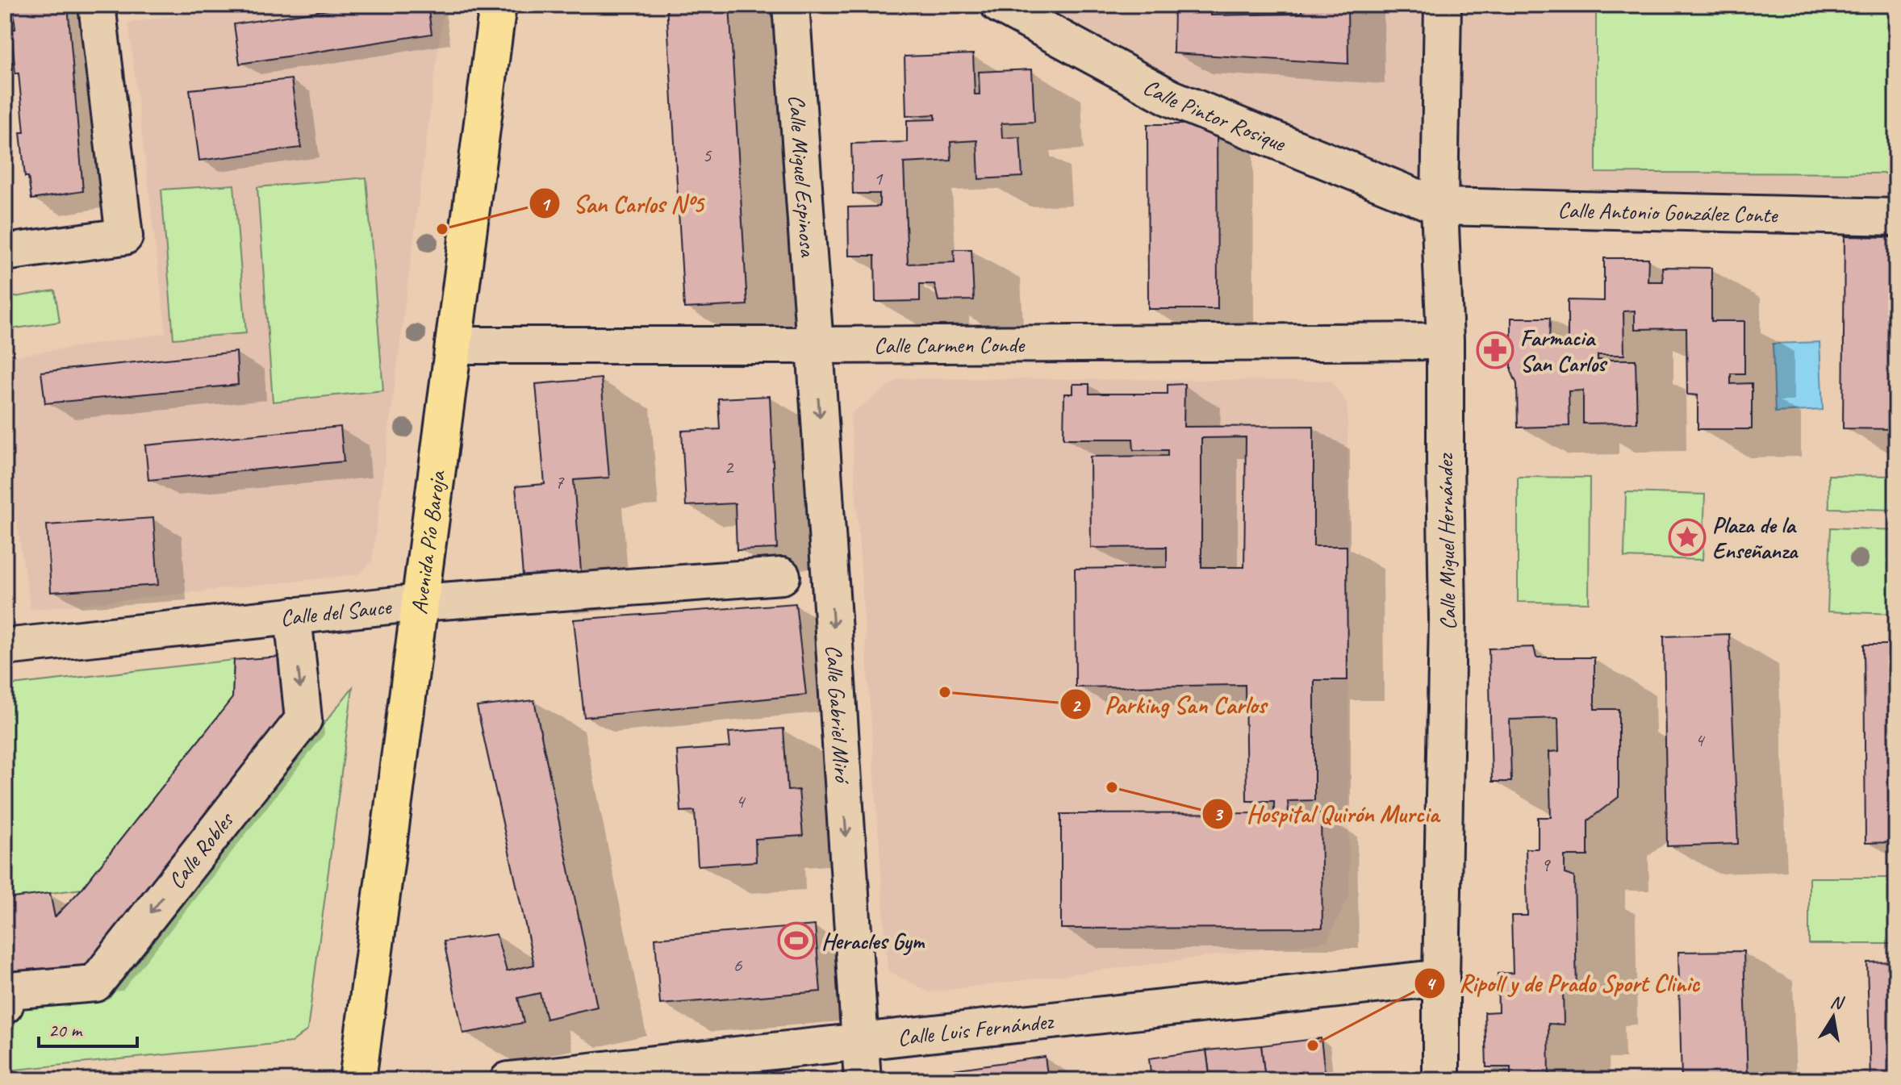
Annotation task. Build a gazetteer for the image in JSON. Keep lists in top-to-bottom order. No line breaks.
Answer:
{"streets":{"main road":["Avenida Pío Baroja"],"street":["Calle Pintor Rosique","Calle Miguel Espinosa","Calle Antonio González Conte","Calle Carmen Conde","Calle Miguel Hernández","Calle del Sauce","Calle Gabriel Miró","Calle Robles","Calle Luis Fernández"]},"crossings":[["Calle Pintor Rosique","Calle Antonio González Conte"],["Calle Pintor Rosique","Calle Miguel Hernández"],["Calle Miguel Espinosa","Calle Carmen Conde"],["Calle Miguel Espinosa","Calle Gabriel Miró"],["Calle Antonio González Conte","Calle Miguel Hernández"],["Calle Carmen Conde","Calle Miguel Hernández"],["Calle Carmen Conde","Avenida Pío Baroja"],["Calle Carmen Conde","Calle Gabriel Miró"],["Calle Miguel Hernández","Calle Luis Fernández"],["Avenida Pío Baroja","Calle del Sauce"],["Calle del Sauce","Calle Robles"],["Calle Gabriel Miró","Calle Luis Fernández"]],"one_way":["Calle Gabriel Miró","Calle Robles"],"places":{"other":["San Carlos Nº5","Parking San Carlos","Hospital Quirón Murcia","Ripoll y de Prado Sport Clinic"],"pharmacy":["Farmacia San Carlos"],"place":["Plaza de la Enseñanza"],"sports":["Heracles Gym"]},"house_numbers":["5","1","2","7","4","4","9","6"],"scale_bar":"20 m","north":"top"}
